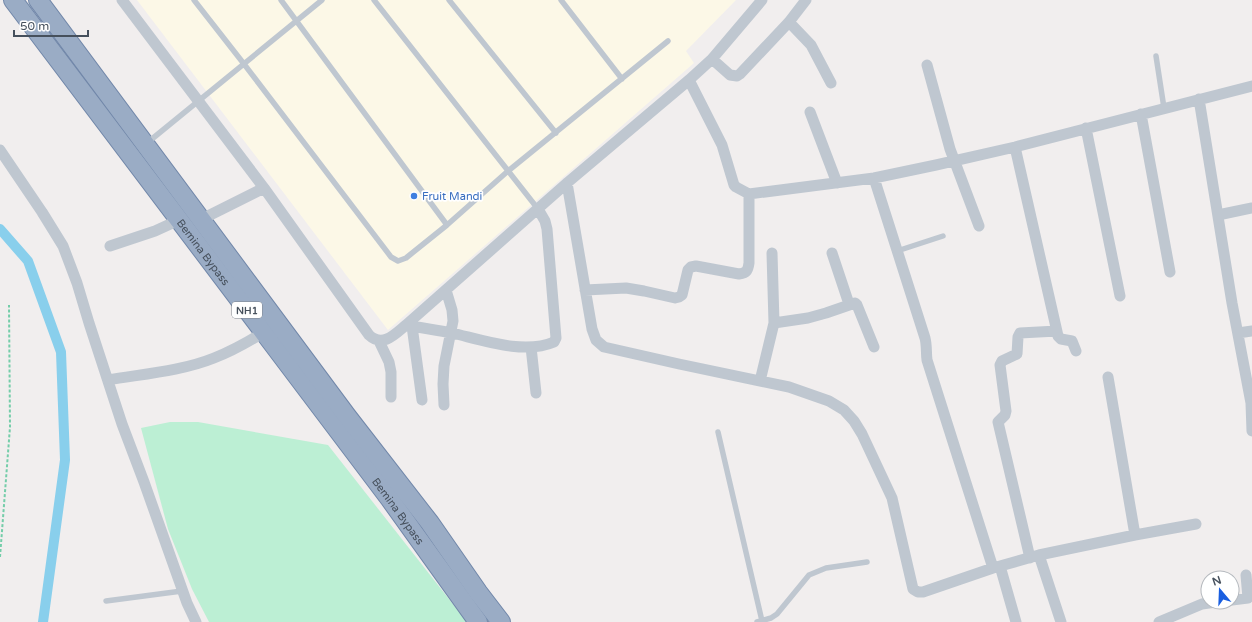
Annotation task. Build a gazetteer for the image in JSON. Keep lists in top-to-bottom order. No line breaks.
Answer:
{"streets":{"highway":["Bemina Bypass","NH1"]},"places":["Fruit Mandi"],"scale_bar":"50 m","north":"top"}
